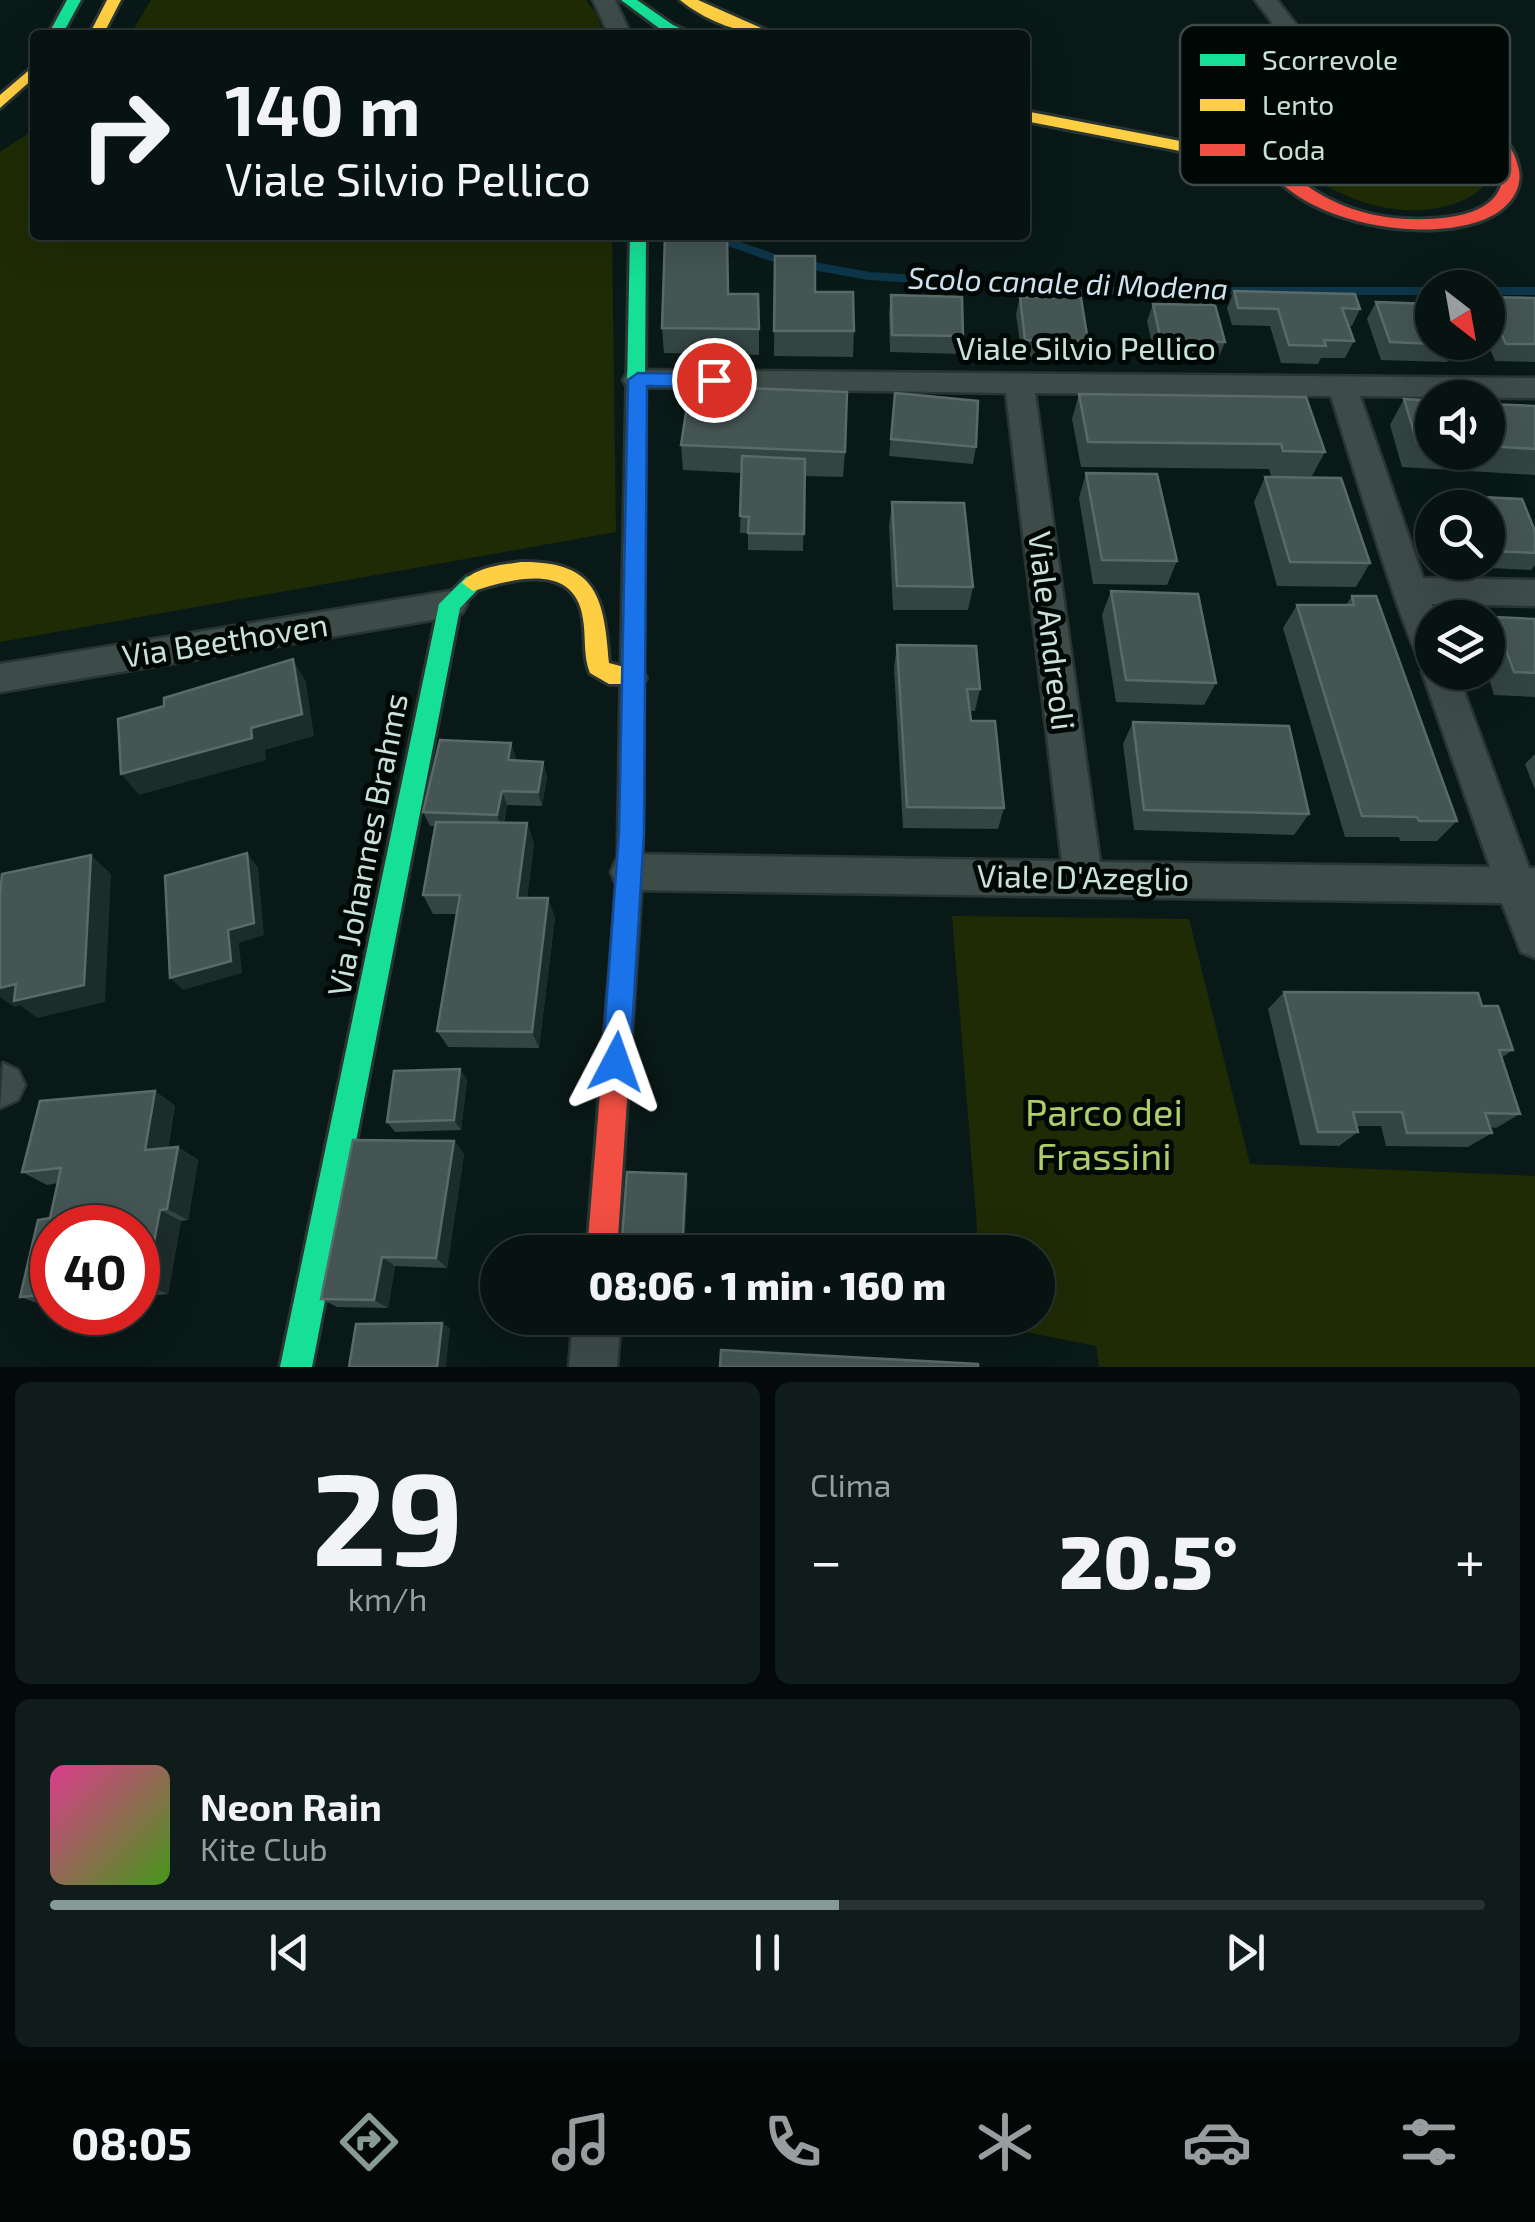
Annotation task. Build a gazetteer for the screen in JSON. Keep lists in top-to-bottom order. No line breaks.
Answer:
{"streets":{"main road":["Via Johannes Brahms"],"street":["Viale Silvio Pellico","Viale Andreoli","Via Beethoven","Viale D'Azeglio"]},"crossings":[["Viale Silvio Pellico","Viale Andreoli"],["Viale Andreoli","Viale D'Azeglio"],["Via Beethoven","Via Johannes Brahms"]],"water":["Scolo canale di Modena"],"parks":["Parco dei Frassini"],"legend":["Scorrevole","Lento","Coda"],"north":"bottom right","page":{"turn":["140 m","Viale Silvio Pellico"],"limit":"40","trip":"08:06 · 1 min · 160 m","tile":[["29","km/h"],"Clima"],"heat":["−","20.5°","+"],"song":["Neon Rain","Kite Club"],"tabs":"08:05"}}
